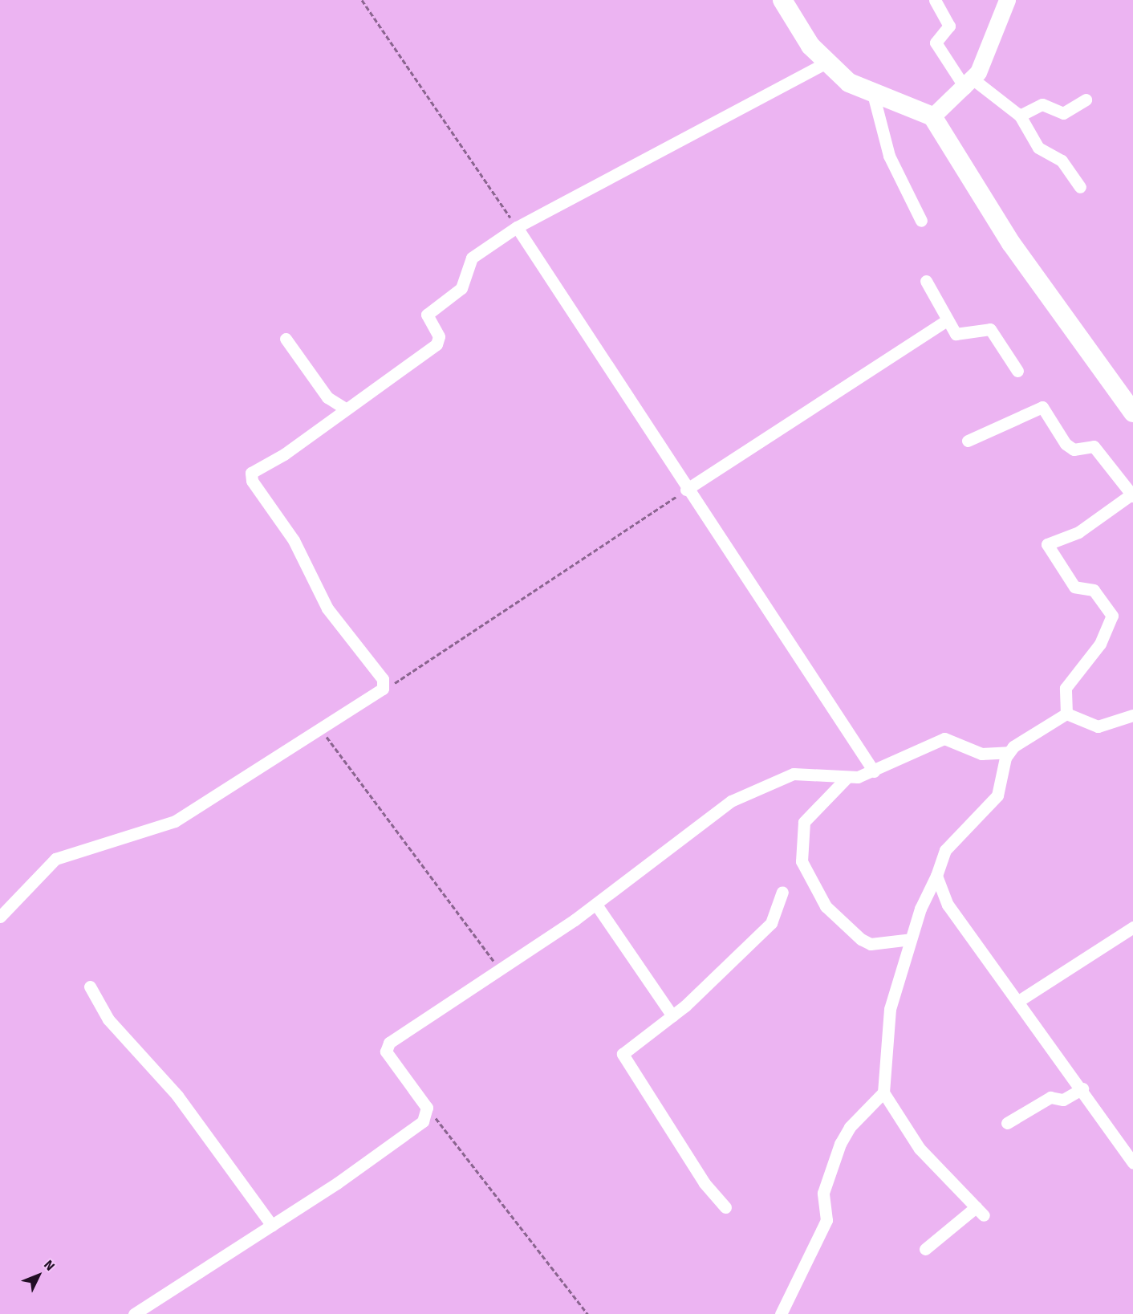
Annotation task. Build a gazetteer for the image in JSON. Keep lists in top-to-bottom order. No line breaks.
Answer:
{"north":"top right"}
